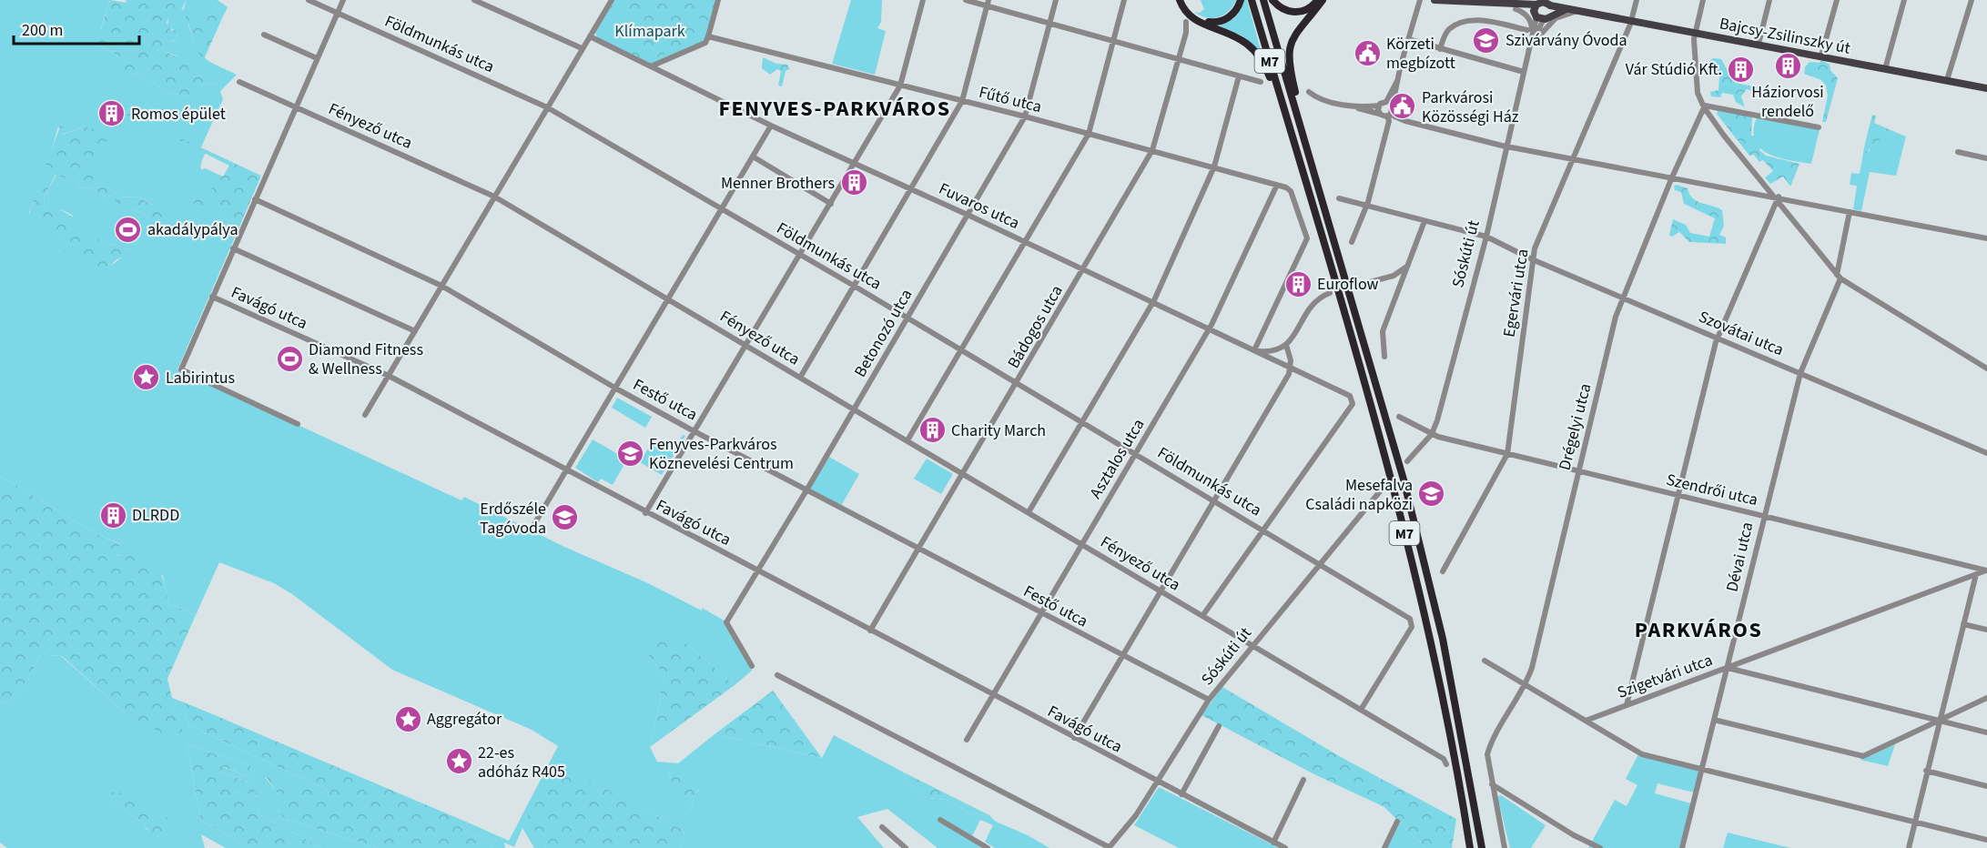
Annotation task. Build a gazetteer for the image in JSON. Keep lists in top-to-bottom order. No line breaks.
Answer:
{"streets":{"highway":["M7"],"main road":["Bajcsy-Zsilinszky út"],"street":["Földmunkás utca","Fűtő utca","Fényező utca","Fuvaros utca","Sóskúti út","Egervári utca","Favágó utca","Bádogos utca","Betonozó utca","Szovátai utca","Festő utca","Drégelyi utca","Asztalos utca","Szendrői utca","Dévai utca","Szigetvári utca"]},"crossings":[["Bajcsy-Zsilinszky út","Sóskúti út"],["Bajcsy-Zsilinszky út","Egervári utca"],["Földmunkás utca","Fuvaros utca"],["Földmunkás utca","Sóskúti út"],["Földmunkás utca","Bádogos utca"],["Földmunkás utca","Betonozó utca"],["Földmunkás utca","Asztalos utca"],["Fűtő utca","Bádogos utca"],["Fűtő utca","Betonozó utca"],["Fűtő utca","Asztalos utca"],["Fényező utca","Sóskúti út"],["Fényező utca","Bádogos utca"],["Fényező utca","Betonozó utca"],["Fényező utca","Asztalos utca"],["Fuvaros utca","Bádogos utca"],["Fuvaros utca","Betonozó utca"],["Fuvaros utca","Asztalos utca"],["Sóskúti út","Favágó utca"],["Sóskúti út","Szovátai utca"],["Sóskúti út","Festő utca"],["Sóskúti út","Szendrői utca"],["Egervári utca","Szovátai utca"],["Egervári utca","Szendrői utca"],["Favágó utca","Bádogos utca"],["Favágó utca","Betonozó utca"],["Favágó utca","Asztalos utca"],["Bádogos utca","Festő utca"],["Betonozó utca","Festő utca"],["Szovátai utca","Drégelyi utca"],["Szovátai utca","Dévai utca"],["Festő utca","Asztalos utca"],["Drégelyi utca","Szendrői utca"],["Szendrői utca","Dévai utca"],["Szendrői utca","Szigetvári utca"],["Dévai utca","Szigetvári utca"]],"districts":["FENYVES-PARKVÁROS","PARKVÁROS"],"parks":["Klímapark"],"places":{"school or university":["Szivárvány Óvoda","Fenyves-Parkváros Köznevelési Centrum","Mesefalva Családi napközi","Erdőszéle Tagóvoda"],"public building":["Körzeti megbízott","Parkvárosi Közösségi Ház"],"building":["Háziorvosi rendelő","Vár Stúdió Kft.","Romos épület","Menner Brothers","Euroflow","Charity March","DLRDD"],"sports":["akadálypálya","Diamond Fitness & Wellness"],"place":["Labirintus","Aggregátor","22-es adóház R405"]},"scale_bar":"200 m"}
